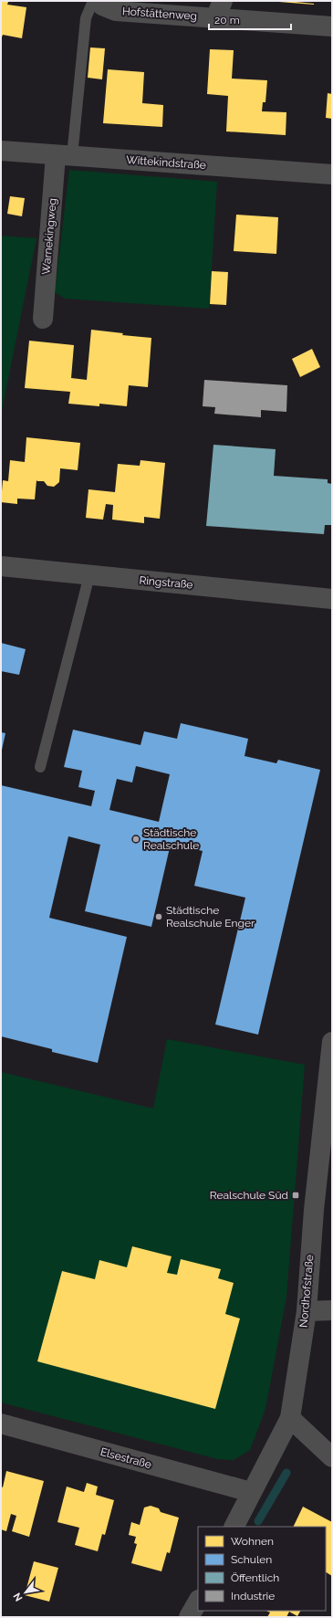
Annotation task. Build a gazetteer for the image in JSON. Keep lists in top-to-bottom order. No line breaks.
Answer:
{"streets":{"street":["Hofstättenweg","Wittekindstraße","Warnekingweg","Ringstraße","Nordhofstraße","Elsestraße"]},"crossings":[["Wittekindstraße","Warnekingweg"],["Nordhofstraße","Elsestraße"]],"places":{"other":["Städtische Realschule","Städtische Realschule Enger"],"transit":["Realschule Süd"]},"legend":["Wohnen","Schulen","Öffentlich","Industrie"],"scale_bar":"20 m","north":"bottom left"}
